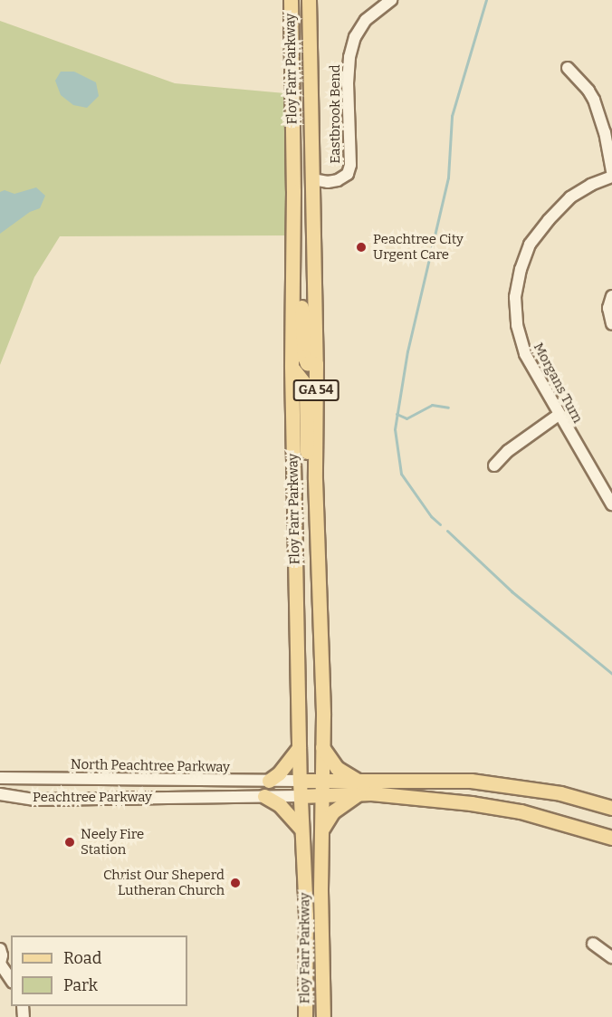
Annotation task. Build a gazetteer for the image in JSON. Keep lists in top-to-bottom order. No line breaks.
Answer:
{"streets":{"main road":["Floy Farr Parkway","GA 54"],"street":["Eastbrook Bend","Morgans Turn","North Peachtree Parkway","Peachtree Parkway"]},"crossings":[["Floy Farr Parkway","Eastbrook Bend"],["Floy Farr Parkway","North Peachtree Parkway"],["North Peachtree Parkway","Peachtree Parkway"]],"places":["Peachtree City Urgent Care","Neely Fire Station","Christ Our Sheperd Lutheran Church"],"legend":["Road","Park"]}
